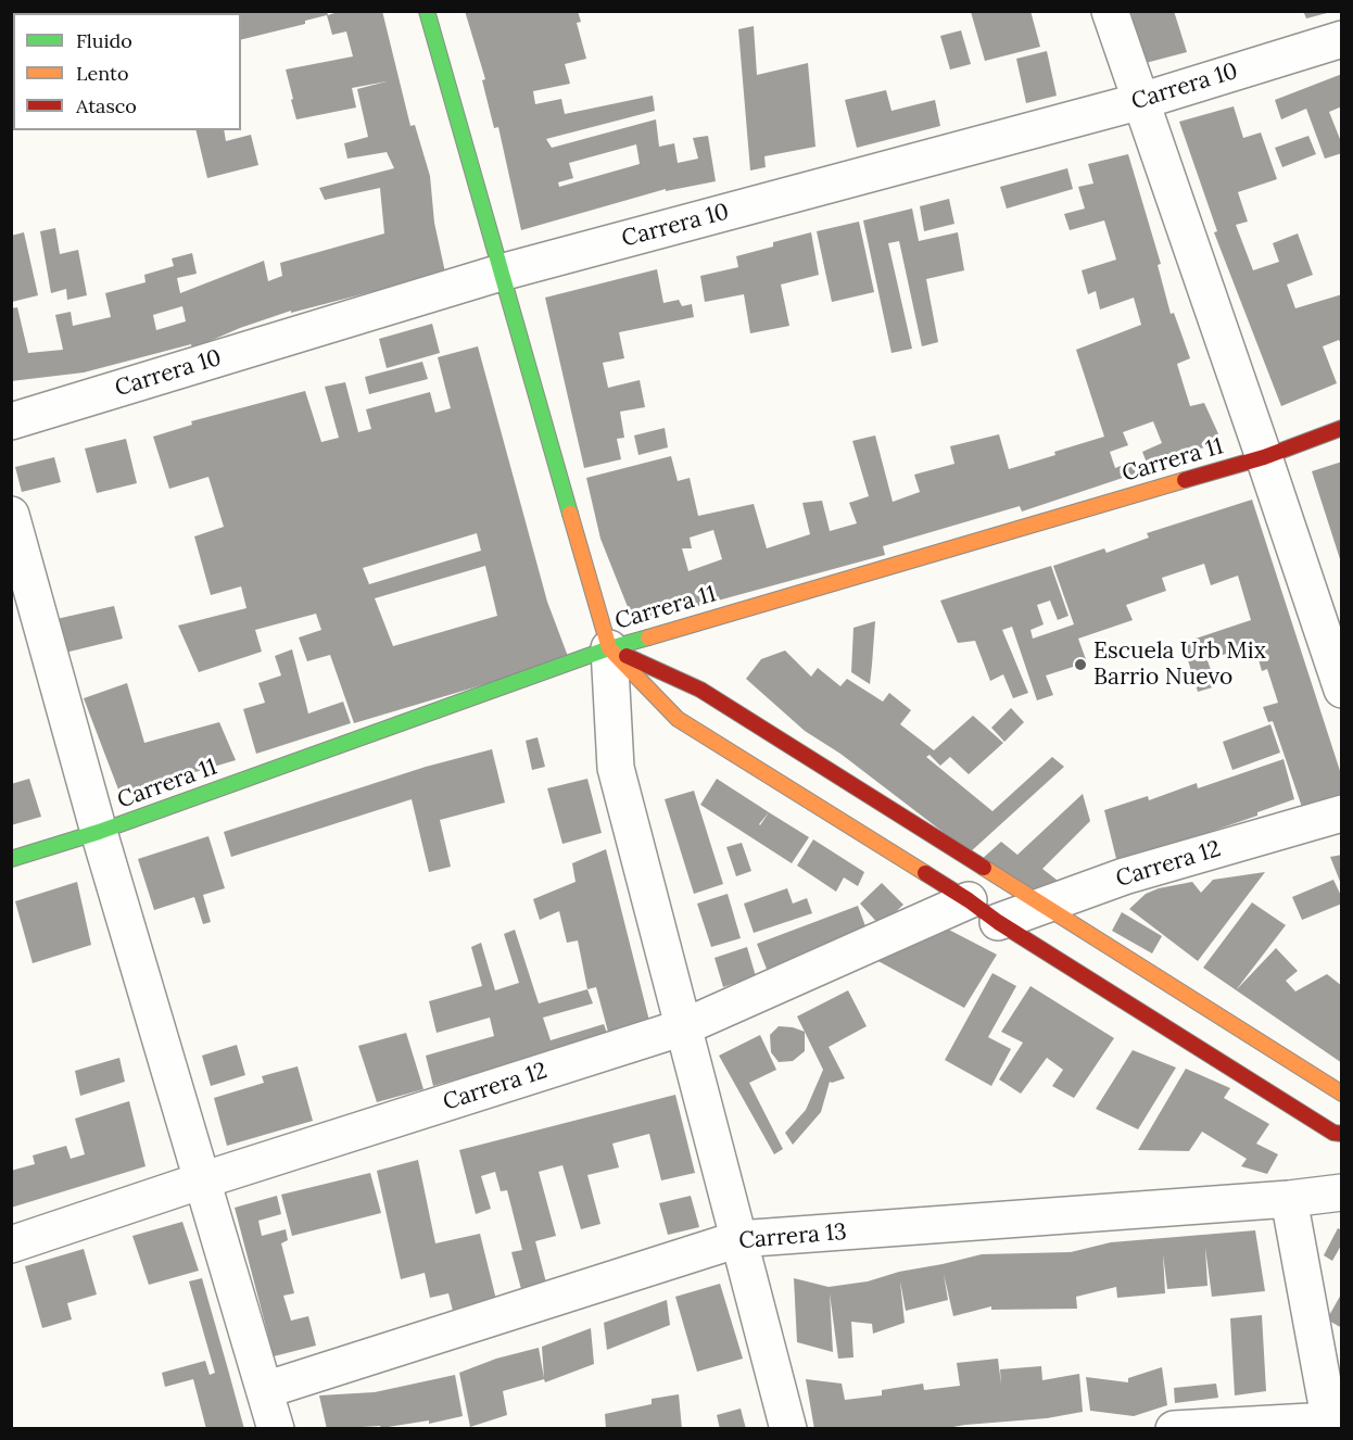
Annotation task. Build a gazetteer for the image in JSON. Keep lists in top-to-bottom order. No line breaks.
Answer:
{"streets":{"main road":["Carrera 11"],"street":["Carrera 10","Carrera 12","Carrera 13"]},"places":["Escuela Urb Mix Barrio Nuevo"],"legend":["Fluido","Lento","Atasco"]}
